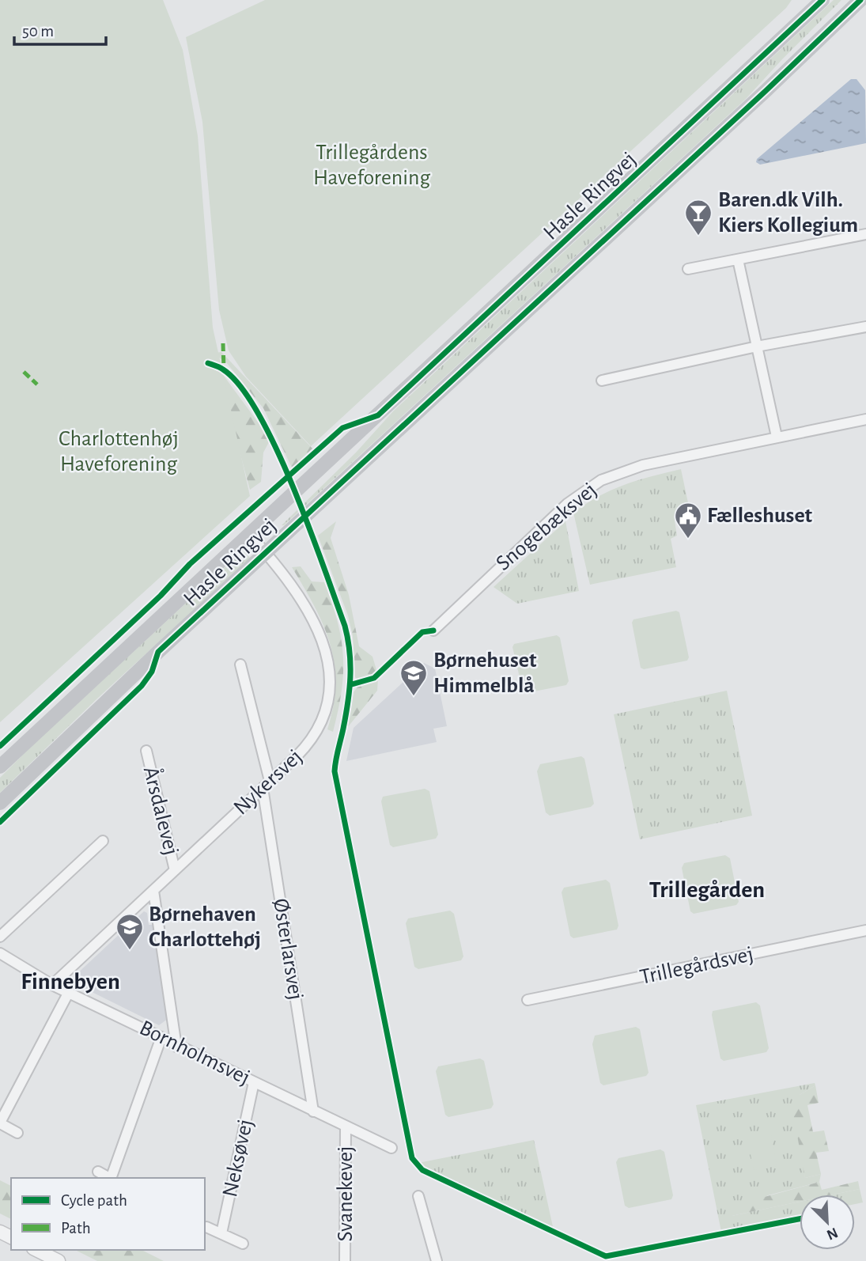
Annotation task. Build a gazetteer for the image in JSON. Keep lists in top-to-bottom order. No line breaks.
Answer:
{"streets":{"main road":["Hasle Ringvej"],"street":["Snogebæksvej","Nykersvej","Årsdalevej","Østerlarsvej","Trillegårdsvej","Bornholmsvej","Neksøvej","Svanekevej"]},"crossings":[["Hasle Ringvej","Nykersvej"],["Nykersvej","Årsdalevej"],["Nykersvej","Østerlarsvej"],["Nykersvej","Bornholmsvej"],["Østerlarsvej","Bornholmsvej"],["Bornholmsvej","Neksøvej"],["Bornholmsvej","Svanekevej"]],"districts":["Trillegården","Finnebyen"],"parks":["Trillegårdens Haveforening","Charlottenhøj Haveforening"],"places":{"bar":["Baren.dk Vilh. Kiers Kollegium"],"public building":["Fælleshuset"],"school or university":["Børnehuset Himmelblå","Børnehaven Charlottehøj"]},"legend":["Cycle path","Path"],"scale_bar":"50 m","north":"bottom right"}
